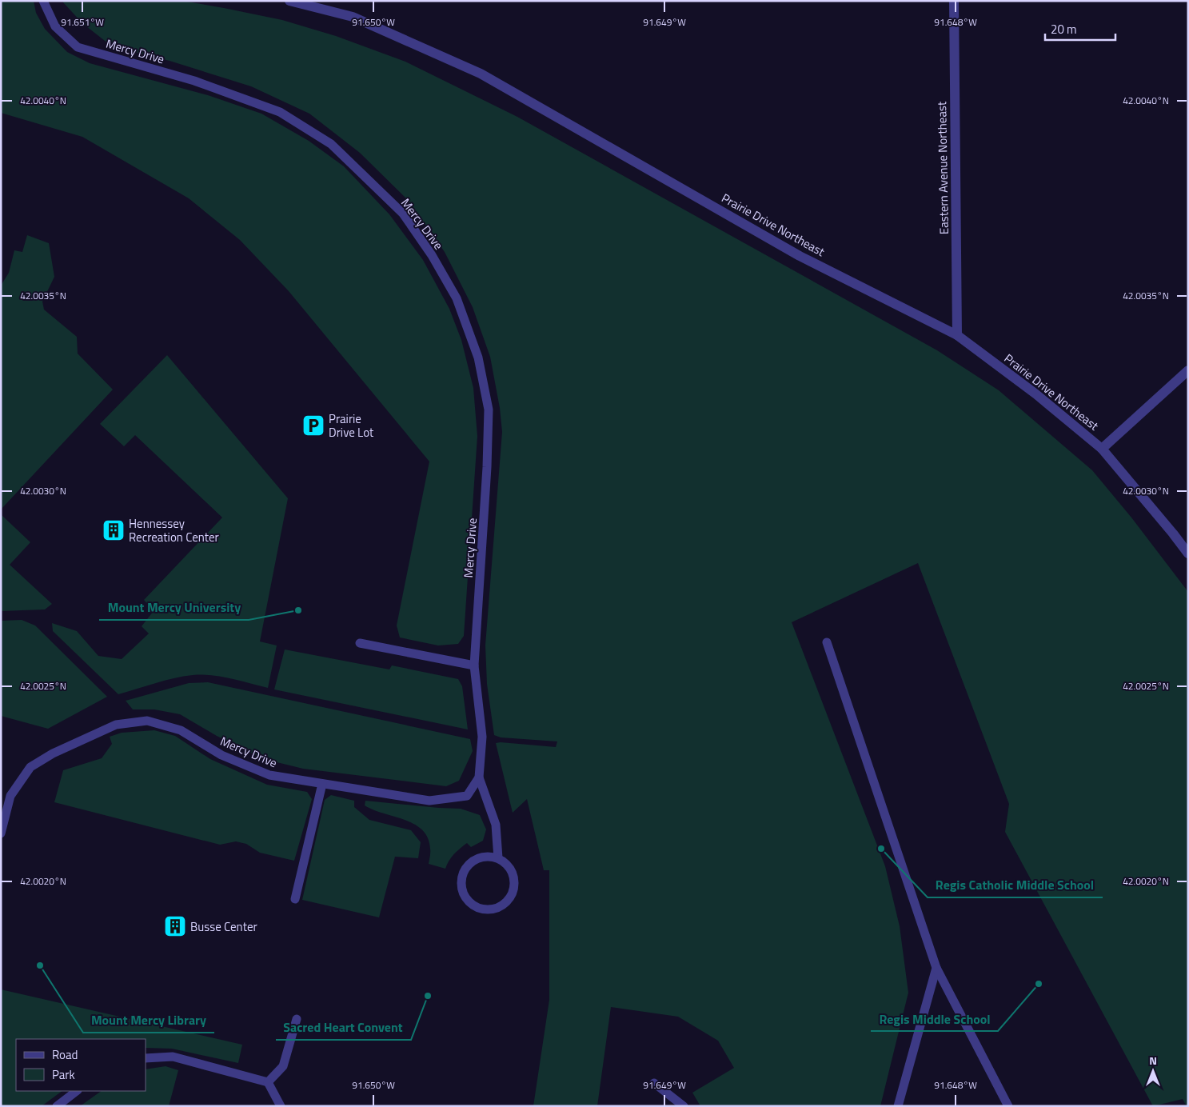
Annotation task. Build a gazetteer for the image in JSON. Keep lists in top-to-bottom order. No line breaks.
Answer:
{"streets":{"street":["Eastern Avenue Northeast","Prairie Drive Northeast"],"lane":["Mercy Drive"]},"crossings":[["Eastern Avenue Northeast","Prairie Drive Northeast"]],"places":{"parking":["Prairie Drive Lot"],"building":["Hennessey Recreation Center","Busse Center"],"other":["Mount Mercy University","Regis Catholic Middle School","Mount Mercy Library","Regis Middle School","Sacred Heart Convent"]},"legend":["Road","Park"],"scale_bar":"20 m","north":"top","coordinates":["91.651°W","91.650°W","91.649°W","91.648°W","42.0040°N","42.0035°N","42.0030°N","42.0025°N","42.0020°N"]}
